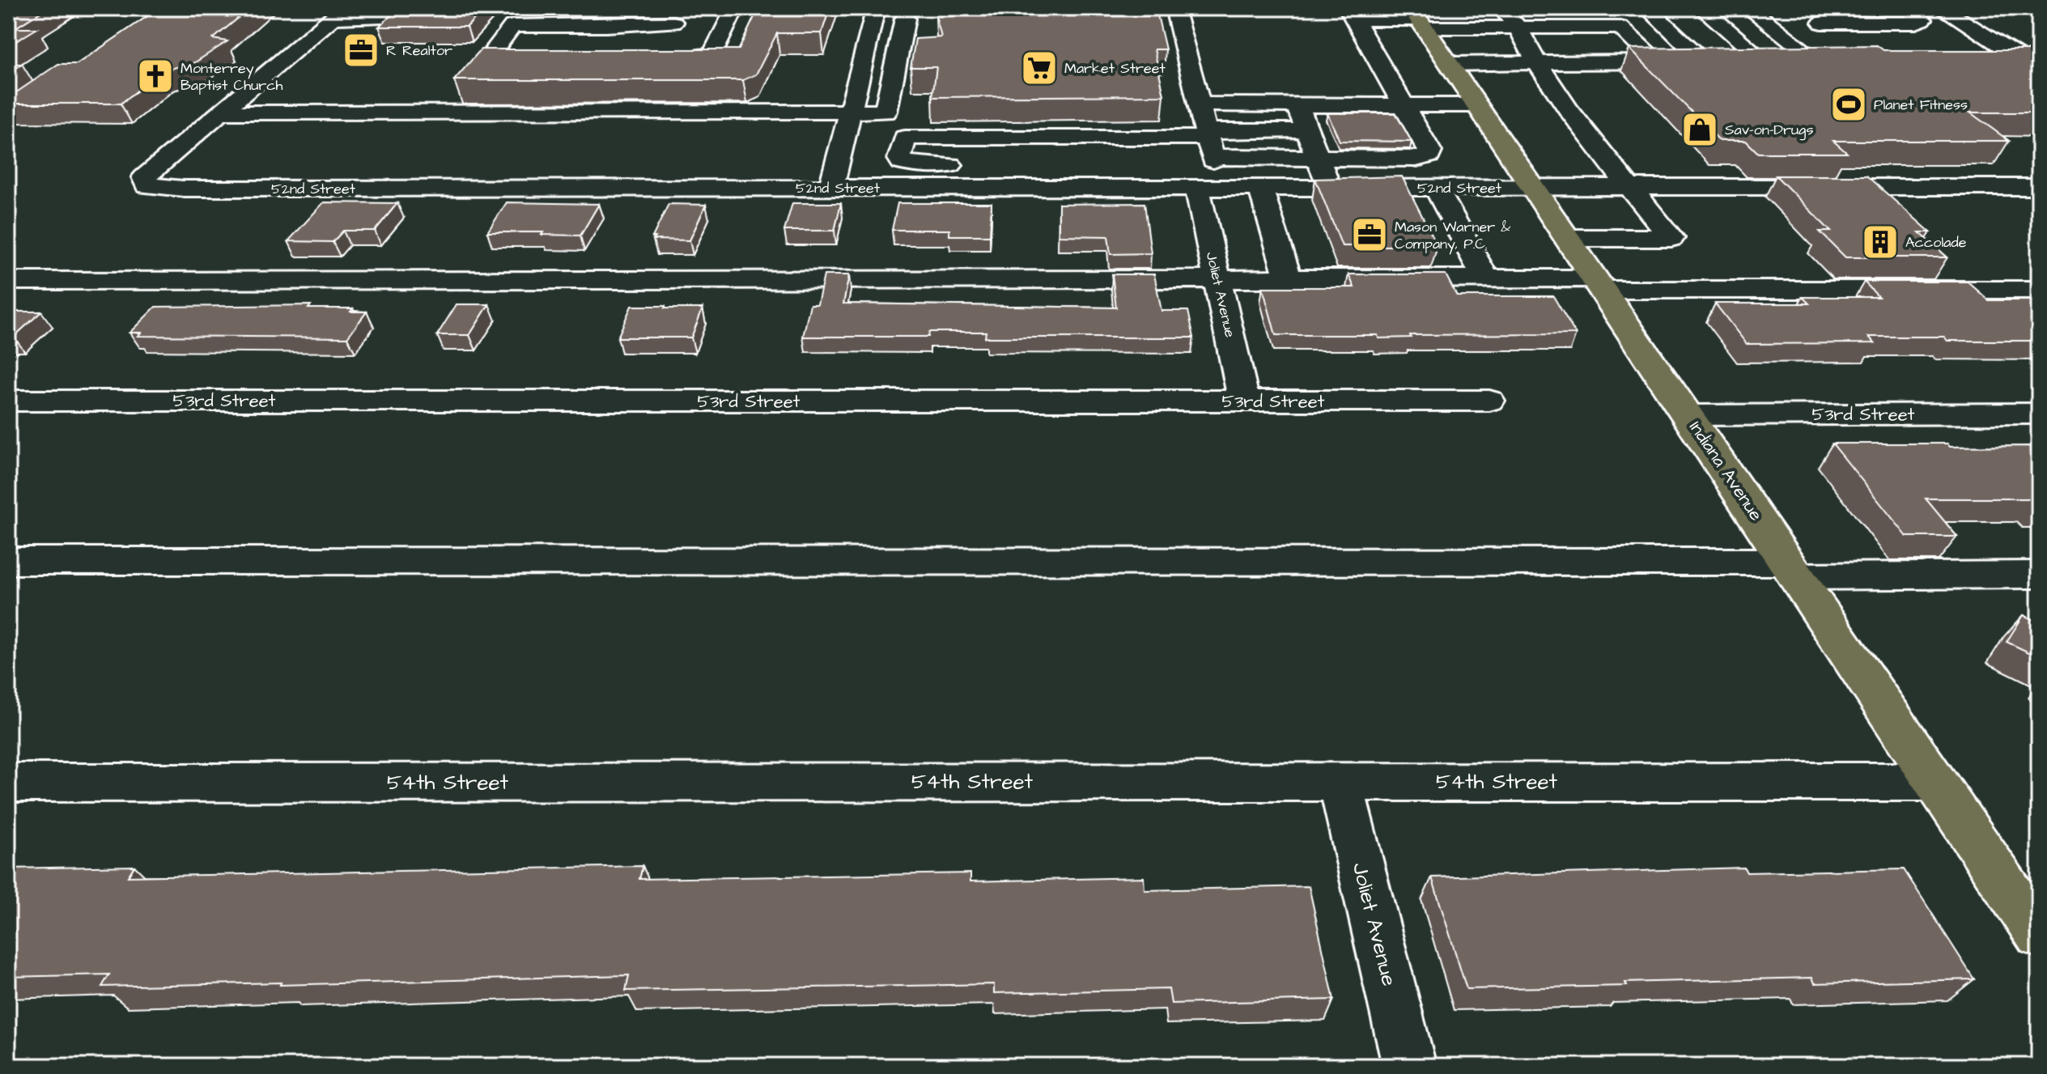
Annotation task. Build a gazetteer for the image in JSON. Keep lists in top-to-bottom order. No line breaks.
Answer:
{"streets":{"main road":["Indiana Avenue"],"street":["52nd Street","Joliet Avenue","53rd Street","54th Street"]},"crossings":[["52nd Street","Joliet Avenue"],["52nd Street","Indiana Avenue"],["Joliet Avenue","53rd Street"],["Joliet Avenue","54th Street"],["53rd Street","Indiana Avenue"],["Indiana Avenue","54th Street"]],"places":{"office":["R Realtor","Mason Warner & Company, P.C."],"supermarket":["Market Street"],"church":["Monterrey Baptist Church"],"sports":["Planet Fitness"],"shop":["Sav-on-Drugs"],"building":["Accolade"]}}
